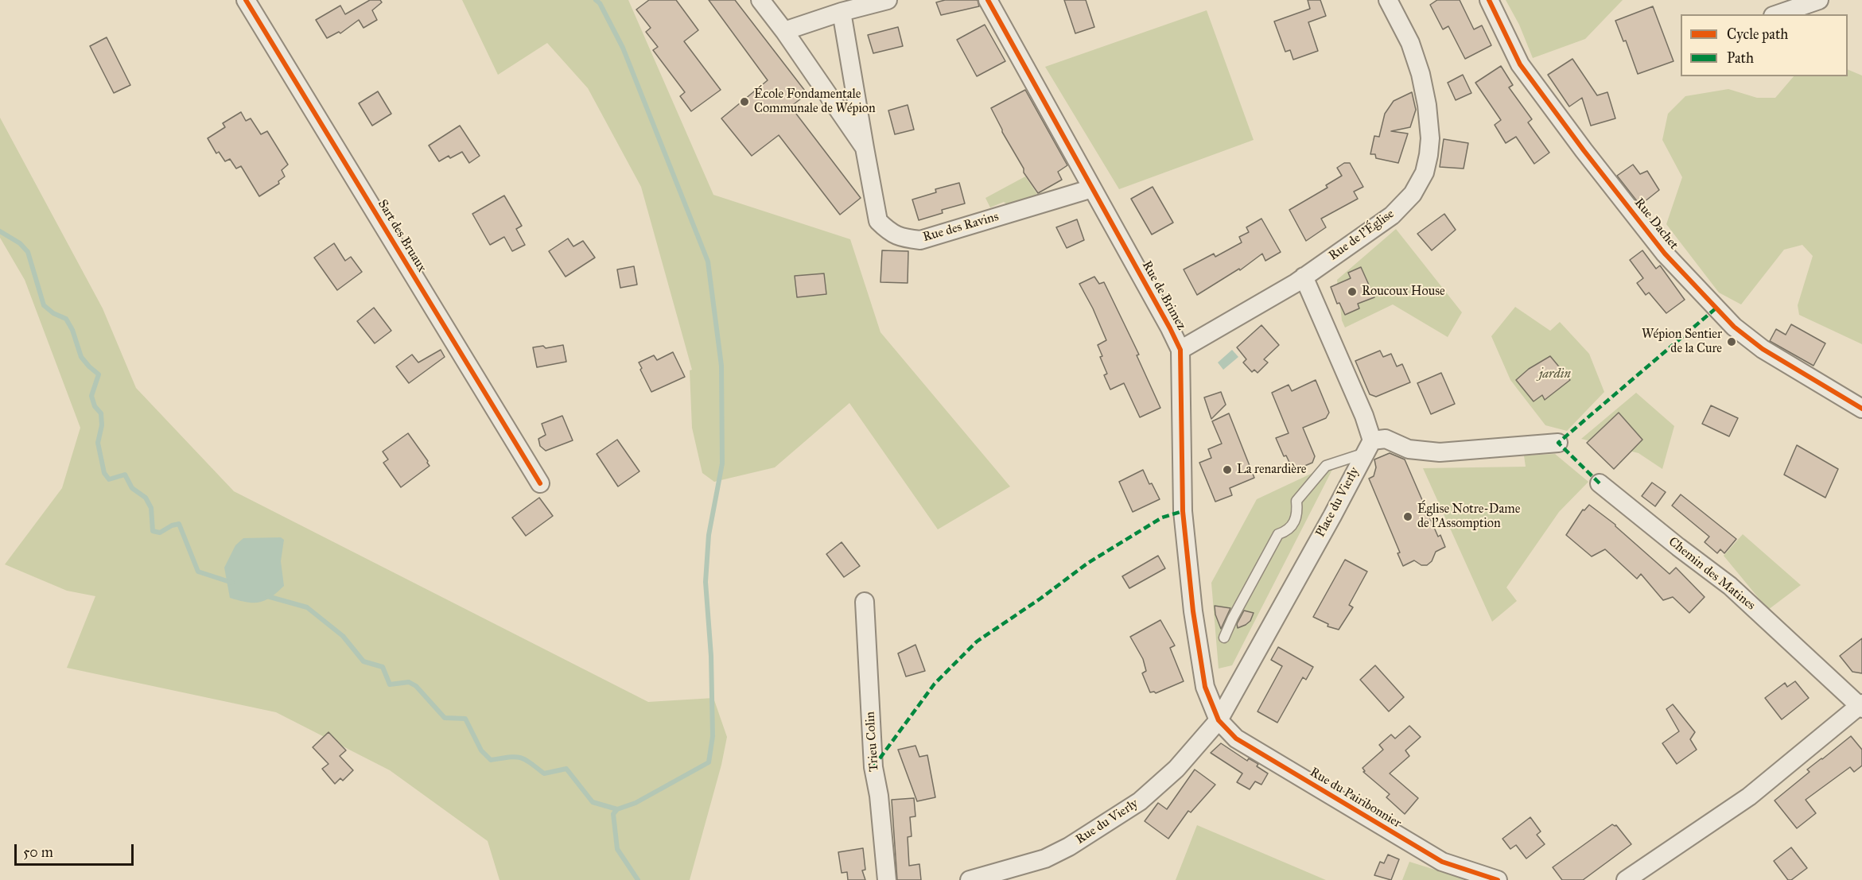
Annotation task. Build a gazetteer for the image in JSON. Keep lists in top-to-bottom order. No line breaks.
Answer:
{"streets":{"street":["Rue Dachet","Rue des Ravins","Rue de l'Église","Sart des Bruaux","Rue de Brimez","Place du Vierly","Chemin des Matines","Trieu Colin","Rue du Pairibonnier","Rue du Vierly"]},"crossings":[["Rue des Ravins","Rue de Brimez"],["Rue de l'Église","Rue de Brimez"],["Rue de Brimez","Place du Vierly"],["Rue de Brimez","Rue du Pairibonnier"],["Rue de Brimez","Rue du Vierly"],["Place du Vierly","Rue du Pairibonnier"],["Place du Vierly","Rue du Vierly"],["Rue du Pairibonnier","Rue du Vierly"]],"parks":["jardin"],"places":["École Fondamentale Communale de Wépion","Roucoux House","Wépion Sentier de la Cure","La renardière","Église Notre-Dame de l'Assomption"],"legend":["Cycle path","Path"],"scale_bar":"50 m"}
